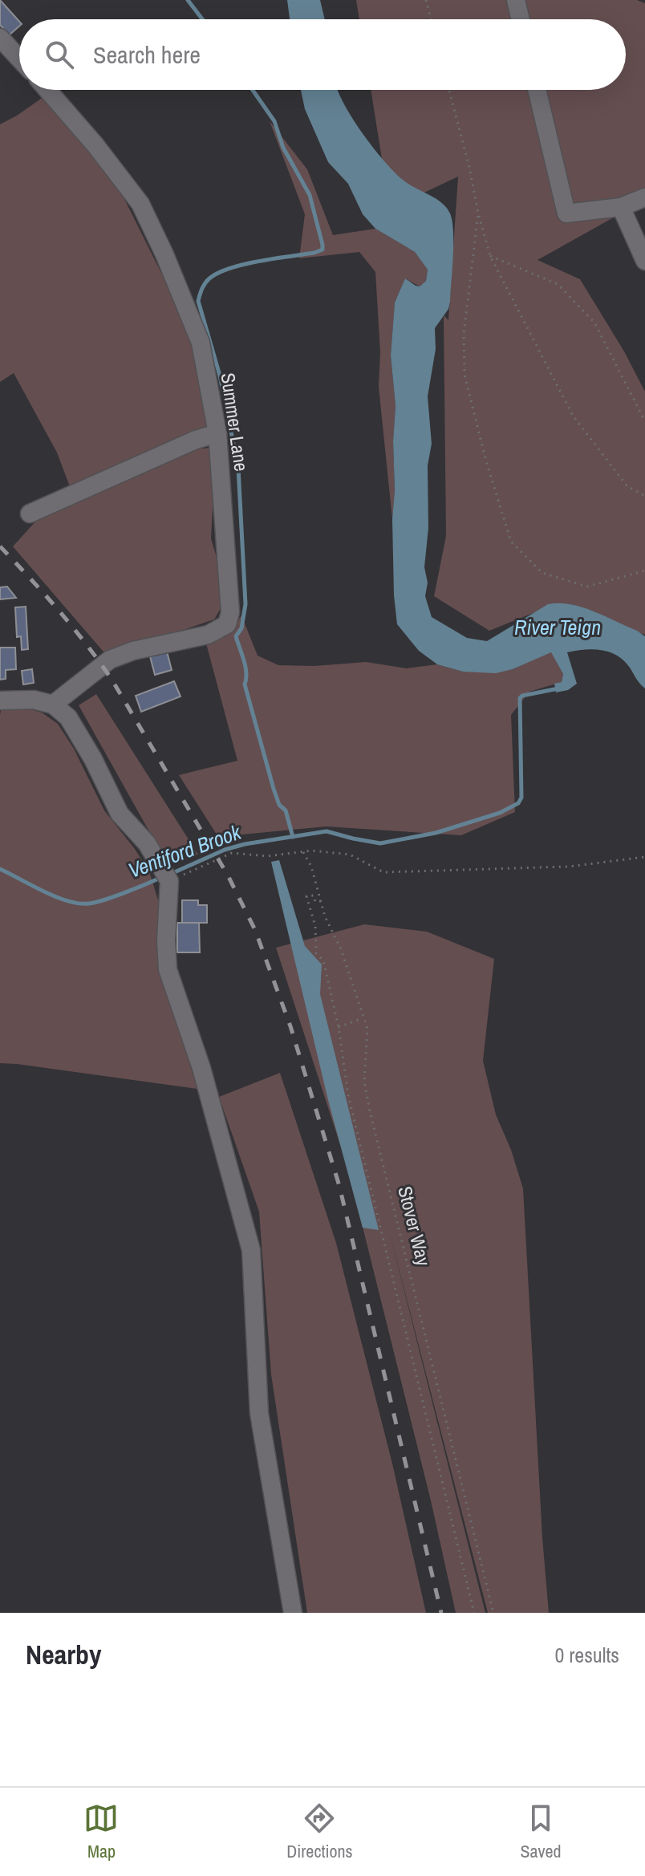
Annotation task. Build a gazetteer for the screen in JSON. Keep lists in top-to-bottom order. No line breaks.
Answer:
{"streets":{"street":["Summer Lane"],"path":["Stover Way"]},"water":["River Teign","Ventiford Brook"],"page":{"search":"Search here","heading":["Nearby","0 results"],"nav":["Map","Directions","Saved"]}}
